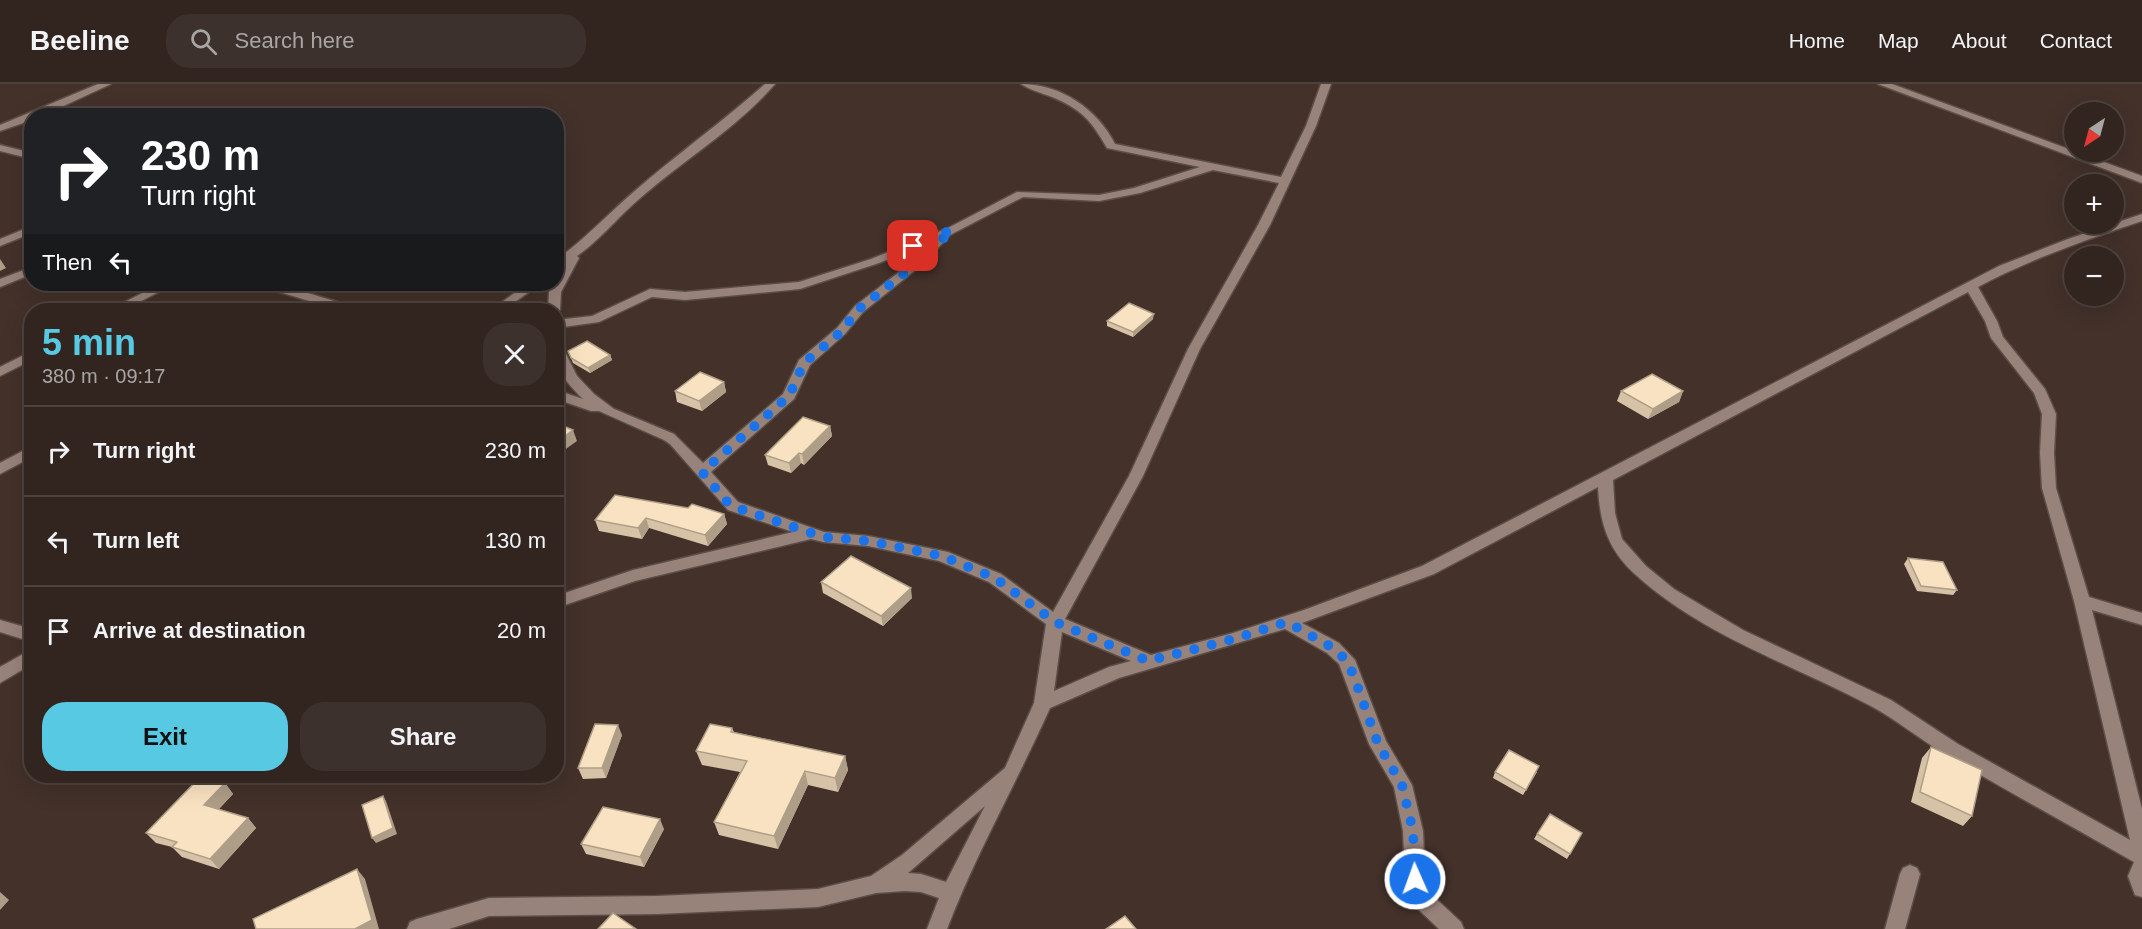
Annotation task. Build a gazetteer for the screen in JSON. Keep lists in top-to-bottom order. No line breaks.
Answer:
{"north":"bottom left","page":{"header":"Beeline","search":"Search here","nav":["Home","Map","About","Contact"],"map_buttons":["+","−"],"turn":["230 m","Turn right"],"then":"Then","heading":["5 min","380 m · 09:17"],"list":[{"name":"Turn right","value":"230 m"},{"name":"Turn left","value":"130 m"},{"name":"Arrive at destination","value":"20 m"}],"buttons":["Exit","Share"]}}
